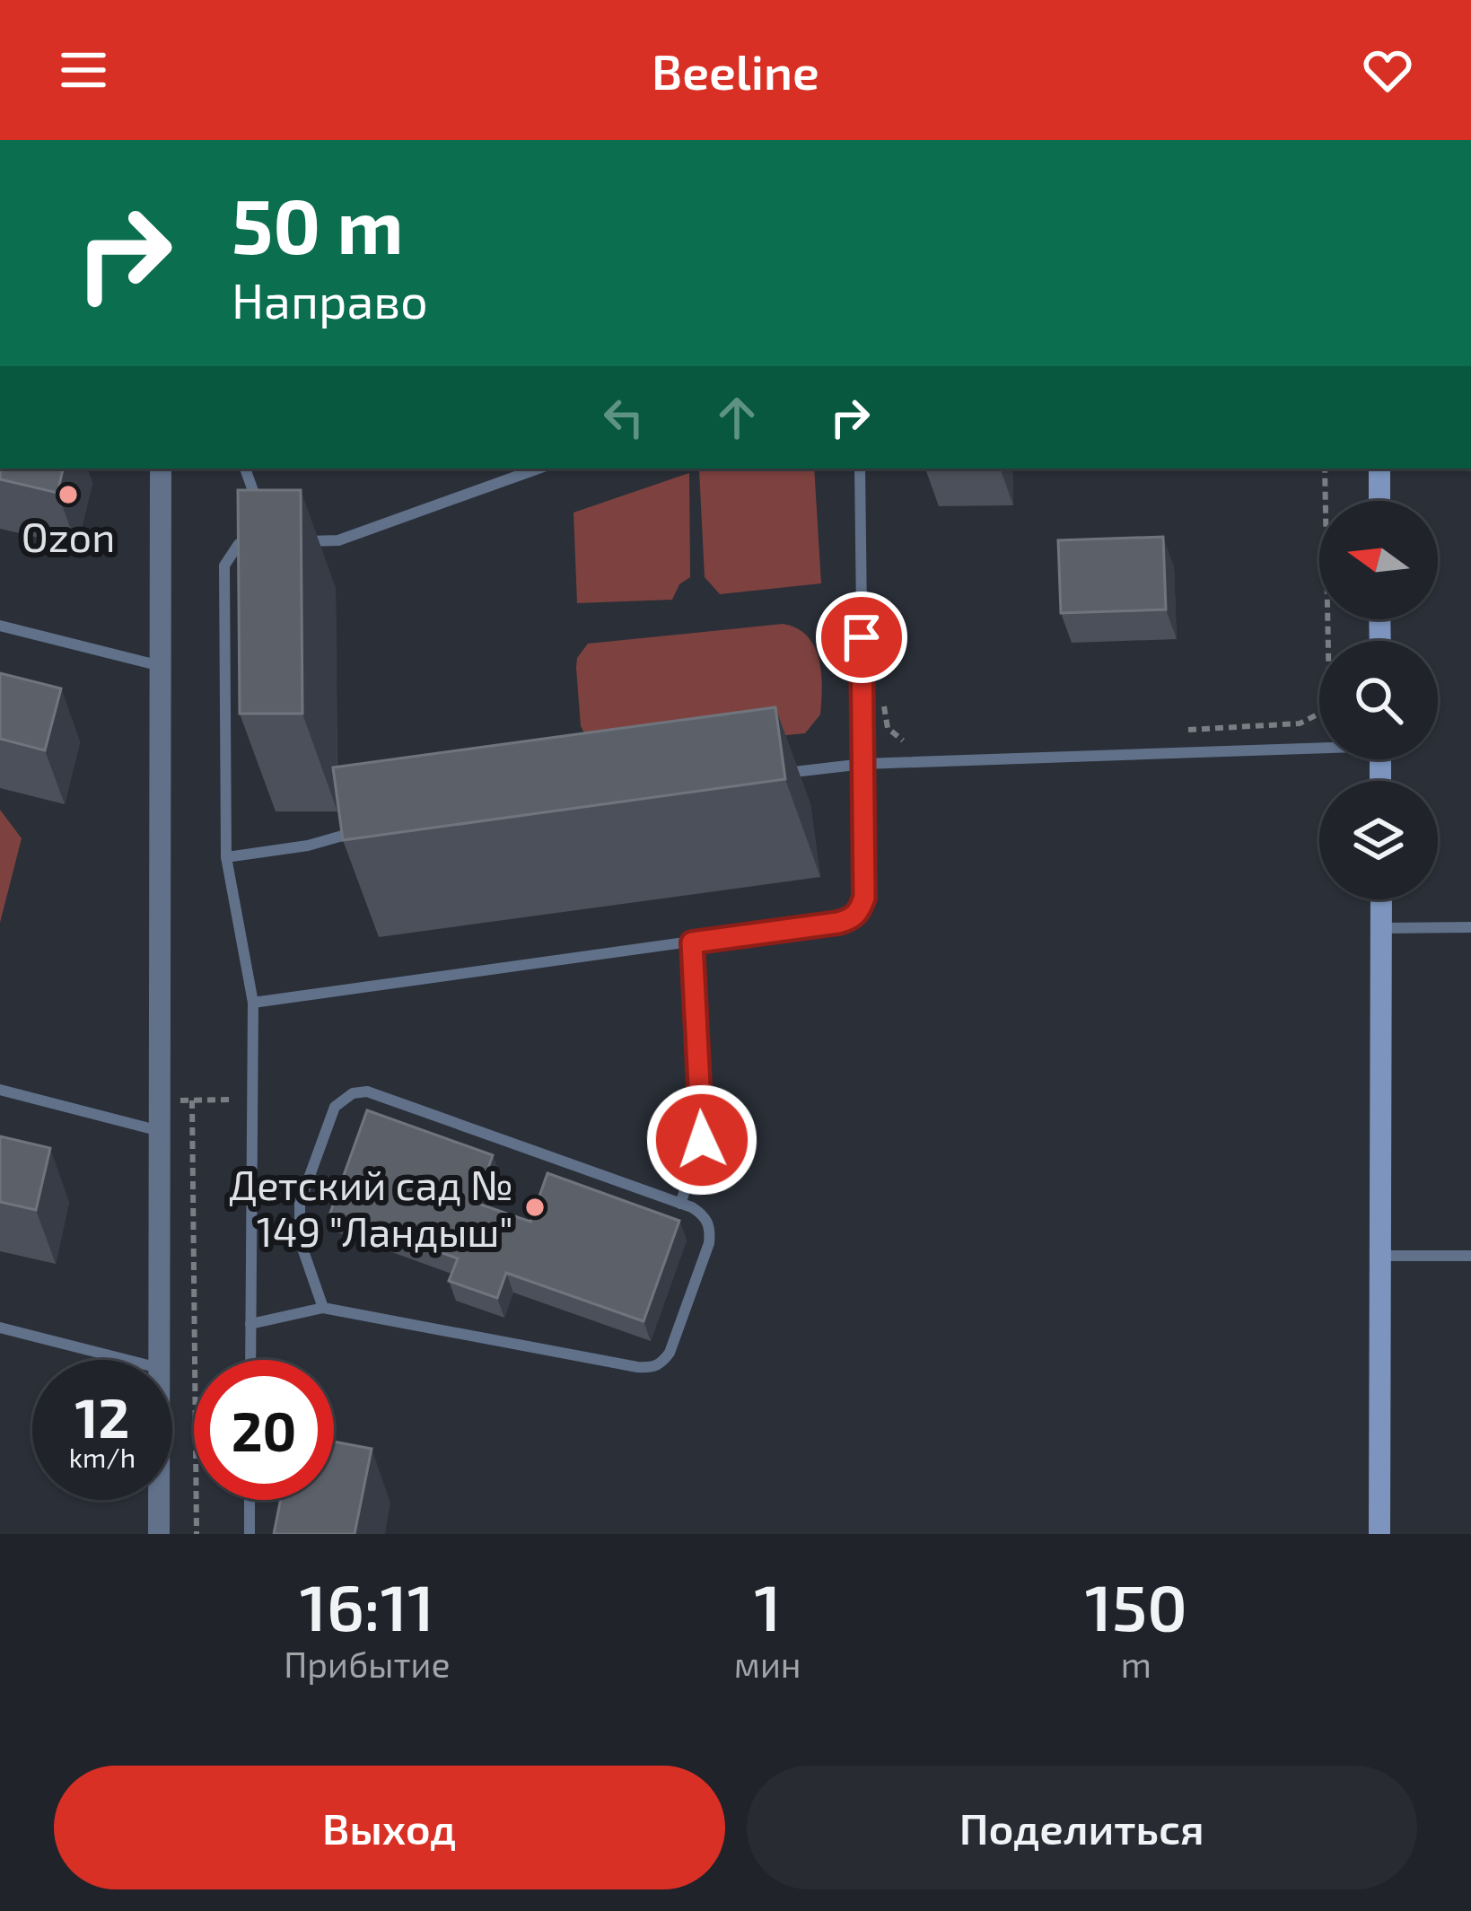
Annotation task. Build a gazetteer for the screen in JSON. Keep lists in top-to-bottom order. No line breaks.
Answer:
{"places":["Ozon","Детский сад № 149 \"Ландыш\""],"north":"left","page":{"header":"Beeline","turn":["50 m","Направо"],"speed":"12 km/h","limit":"20","eta":["16:11","Прибытие","1","мин","150","m"],"buttons":["Выход","Поделиться"]}}
